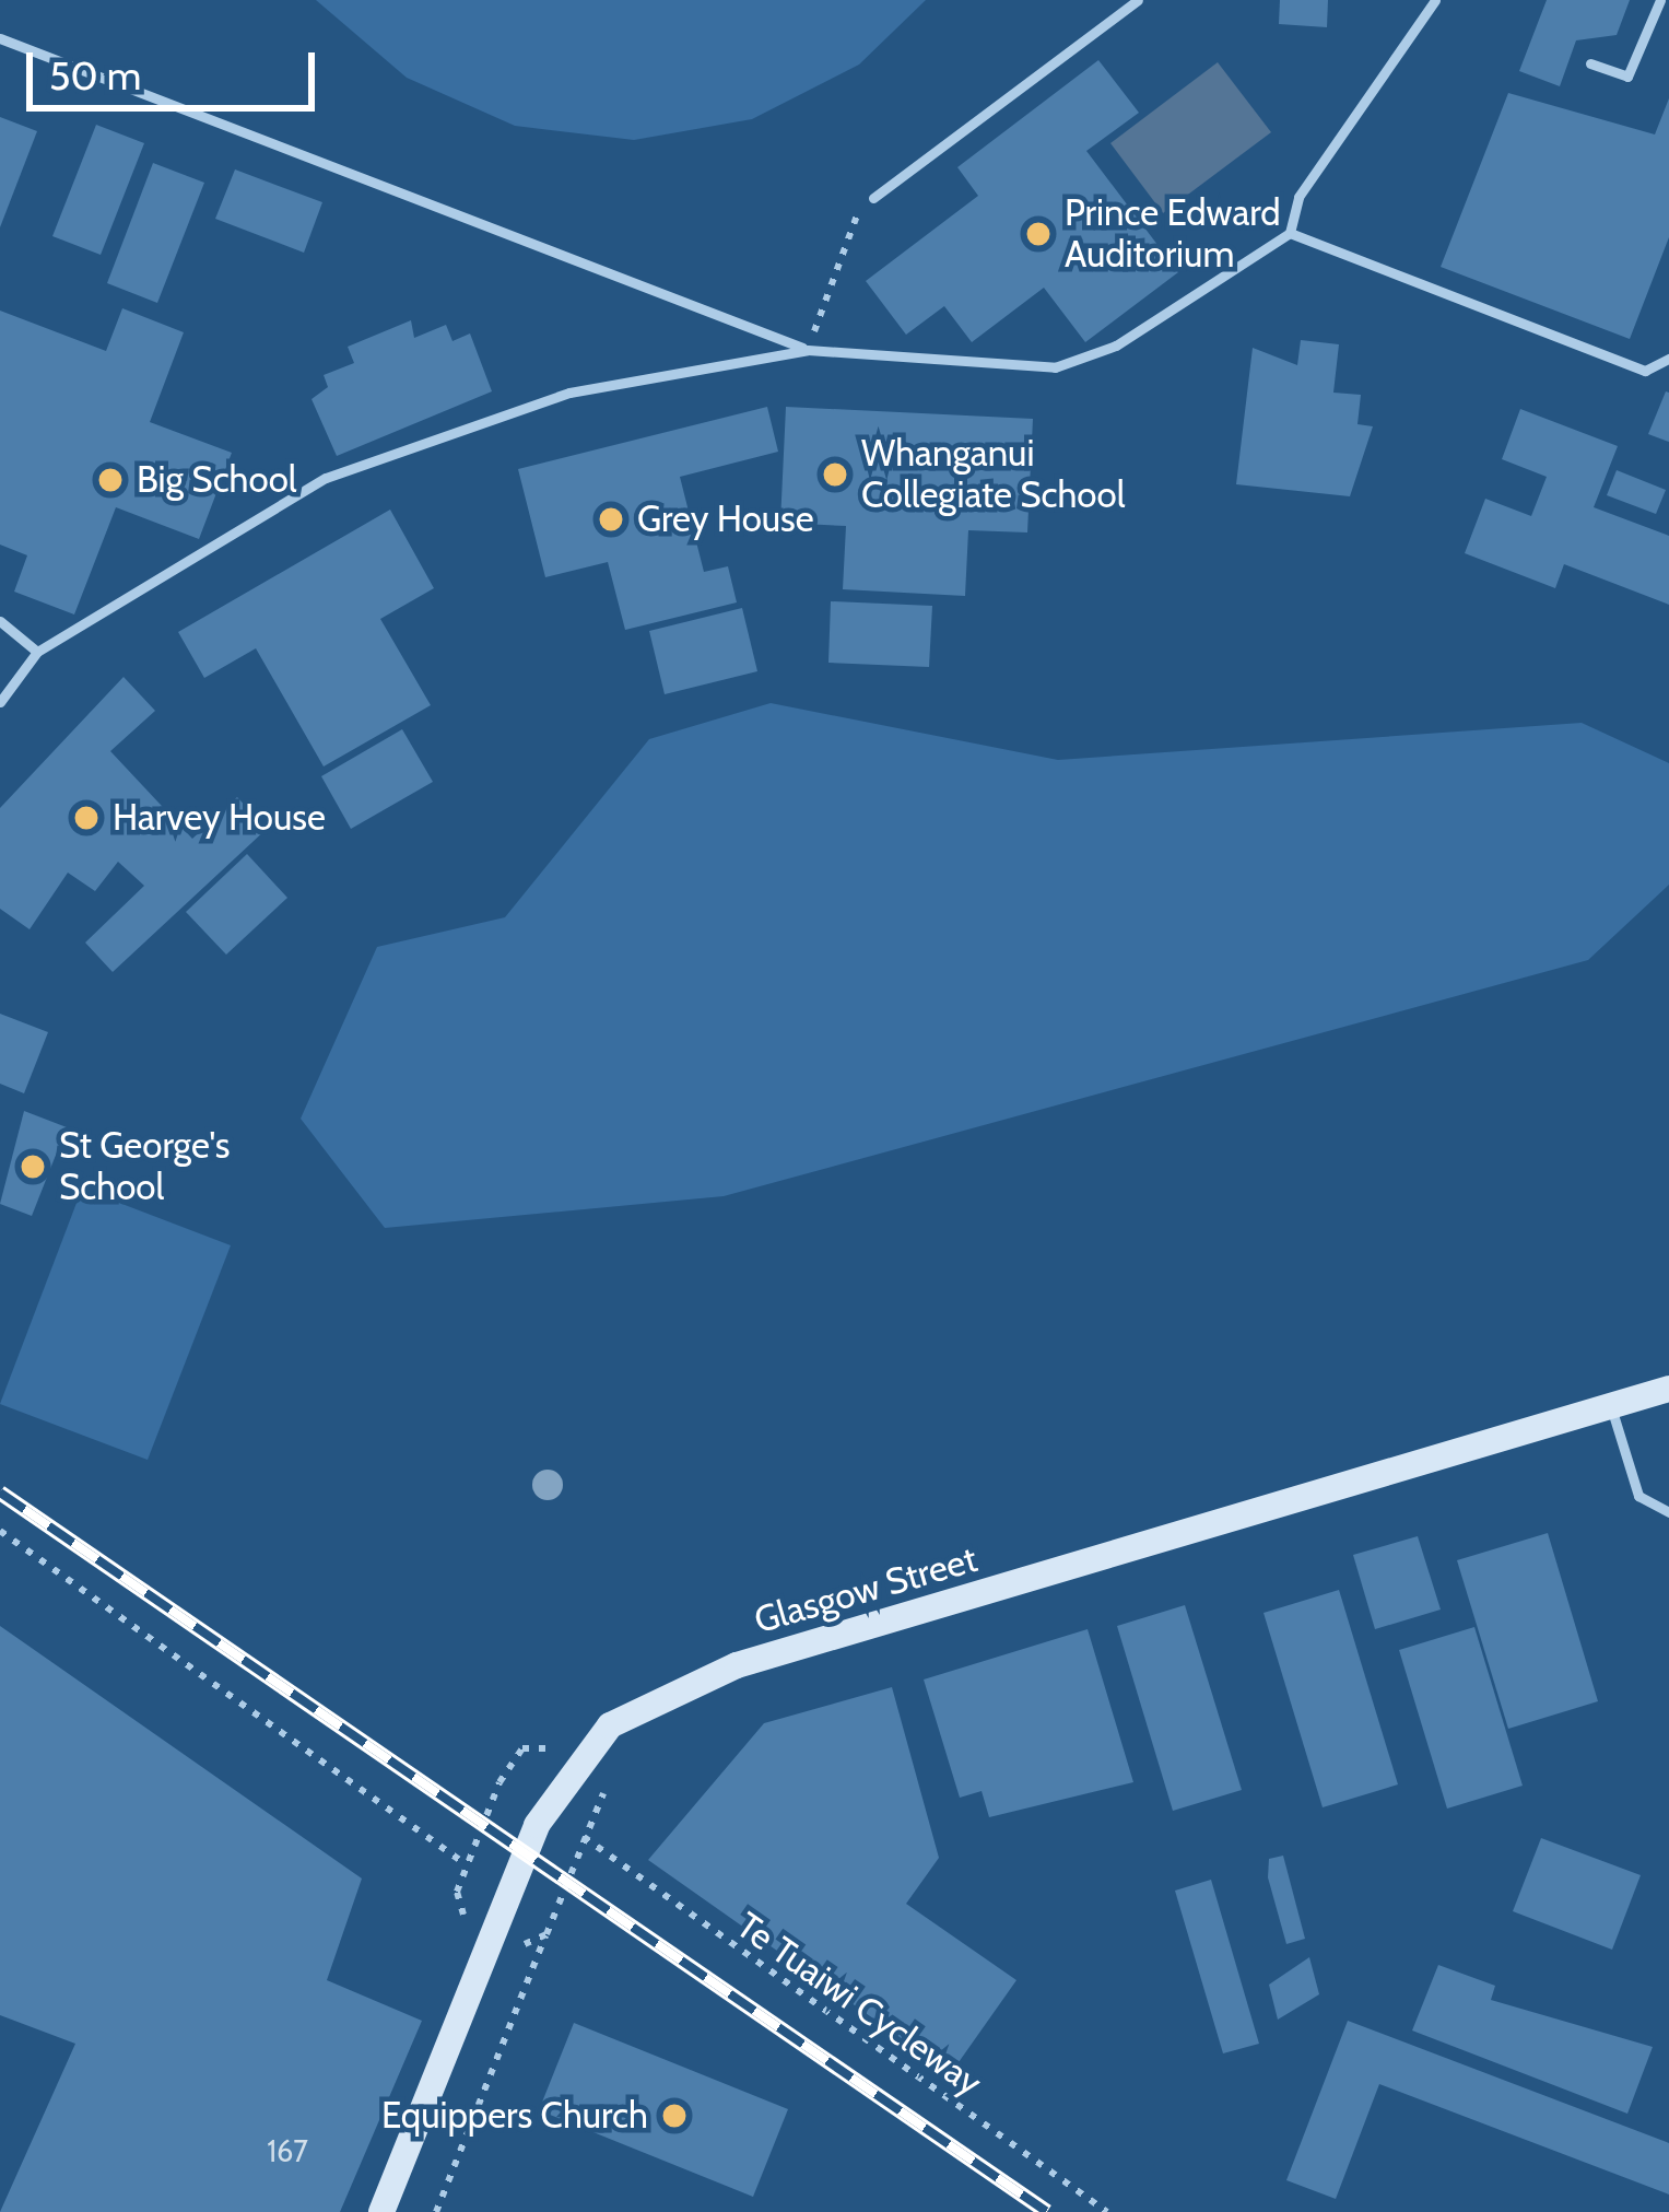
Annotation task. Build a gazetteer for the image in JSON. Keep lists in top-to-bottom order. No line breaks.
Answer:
{"streets":{"main road":["Glasgow Street"],"path":["Te Tuaiwi Cycleway"]},"places":["Prince Edward Auditorium","Whanganui Collegiate School","Big School","Grey House","Harvey House","St George's School","Equippers Church"],"house_numbers":["167"],"scale_bar":"50 m"}
